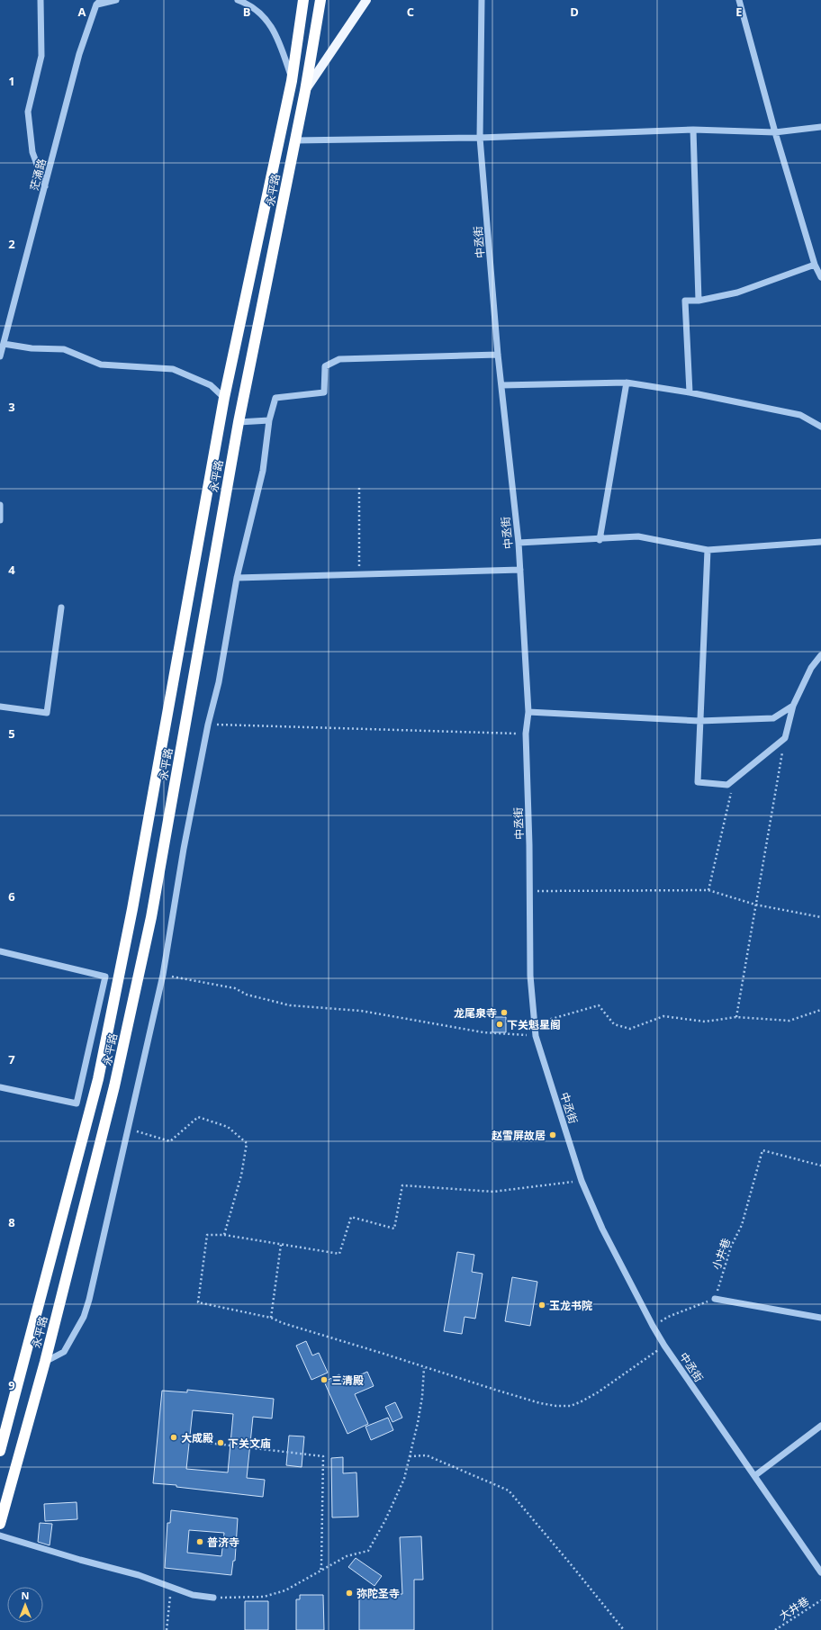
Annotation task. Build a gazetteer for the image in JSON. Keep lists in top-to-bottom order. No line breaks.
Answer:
{"streets":{"highway":["永平路"],"street":["茫涌路","中丞街"],"path":["小井巷","大井巷"]},"places":["龙尾泉寺","下关魁星阁","赵雪屏故居","玉龙书院","三清殿","大成殿","下关文庙","普济寺","弥陀圣寺"],"north":"top","grid":{"columns":["A","B","C","D","E"],"rows":["1","2","3","4","5","6","7","8","9"]}}
